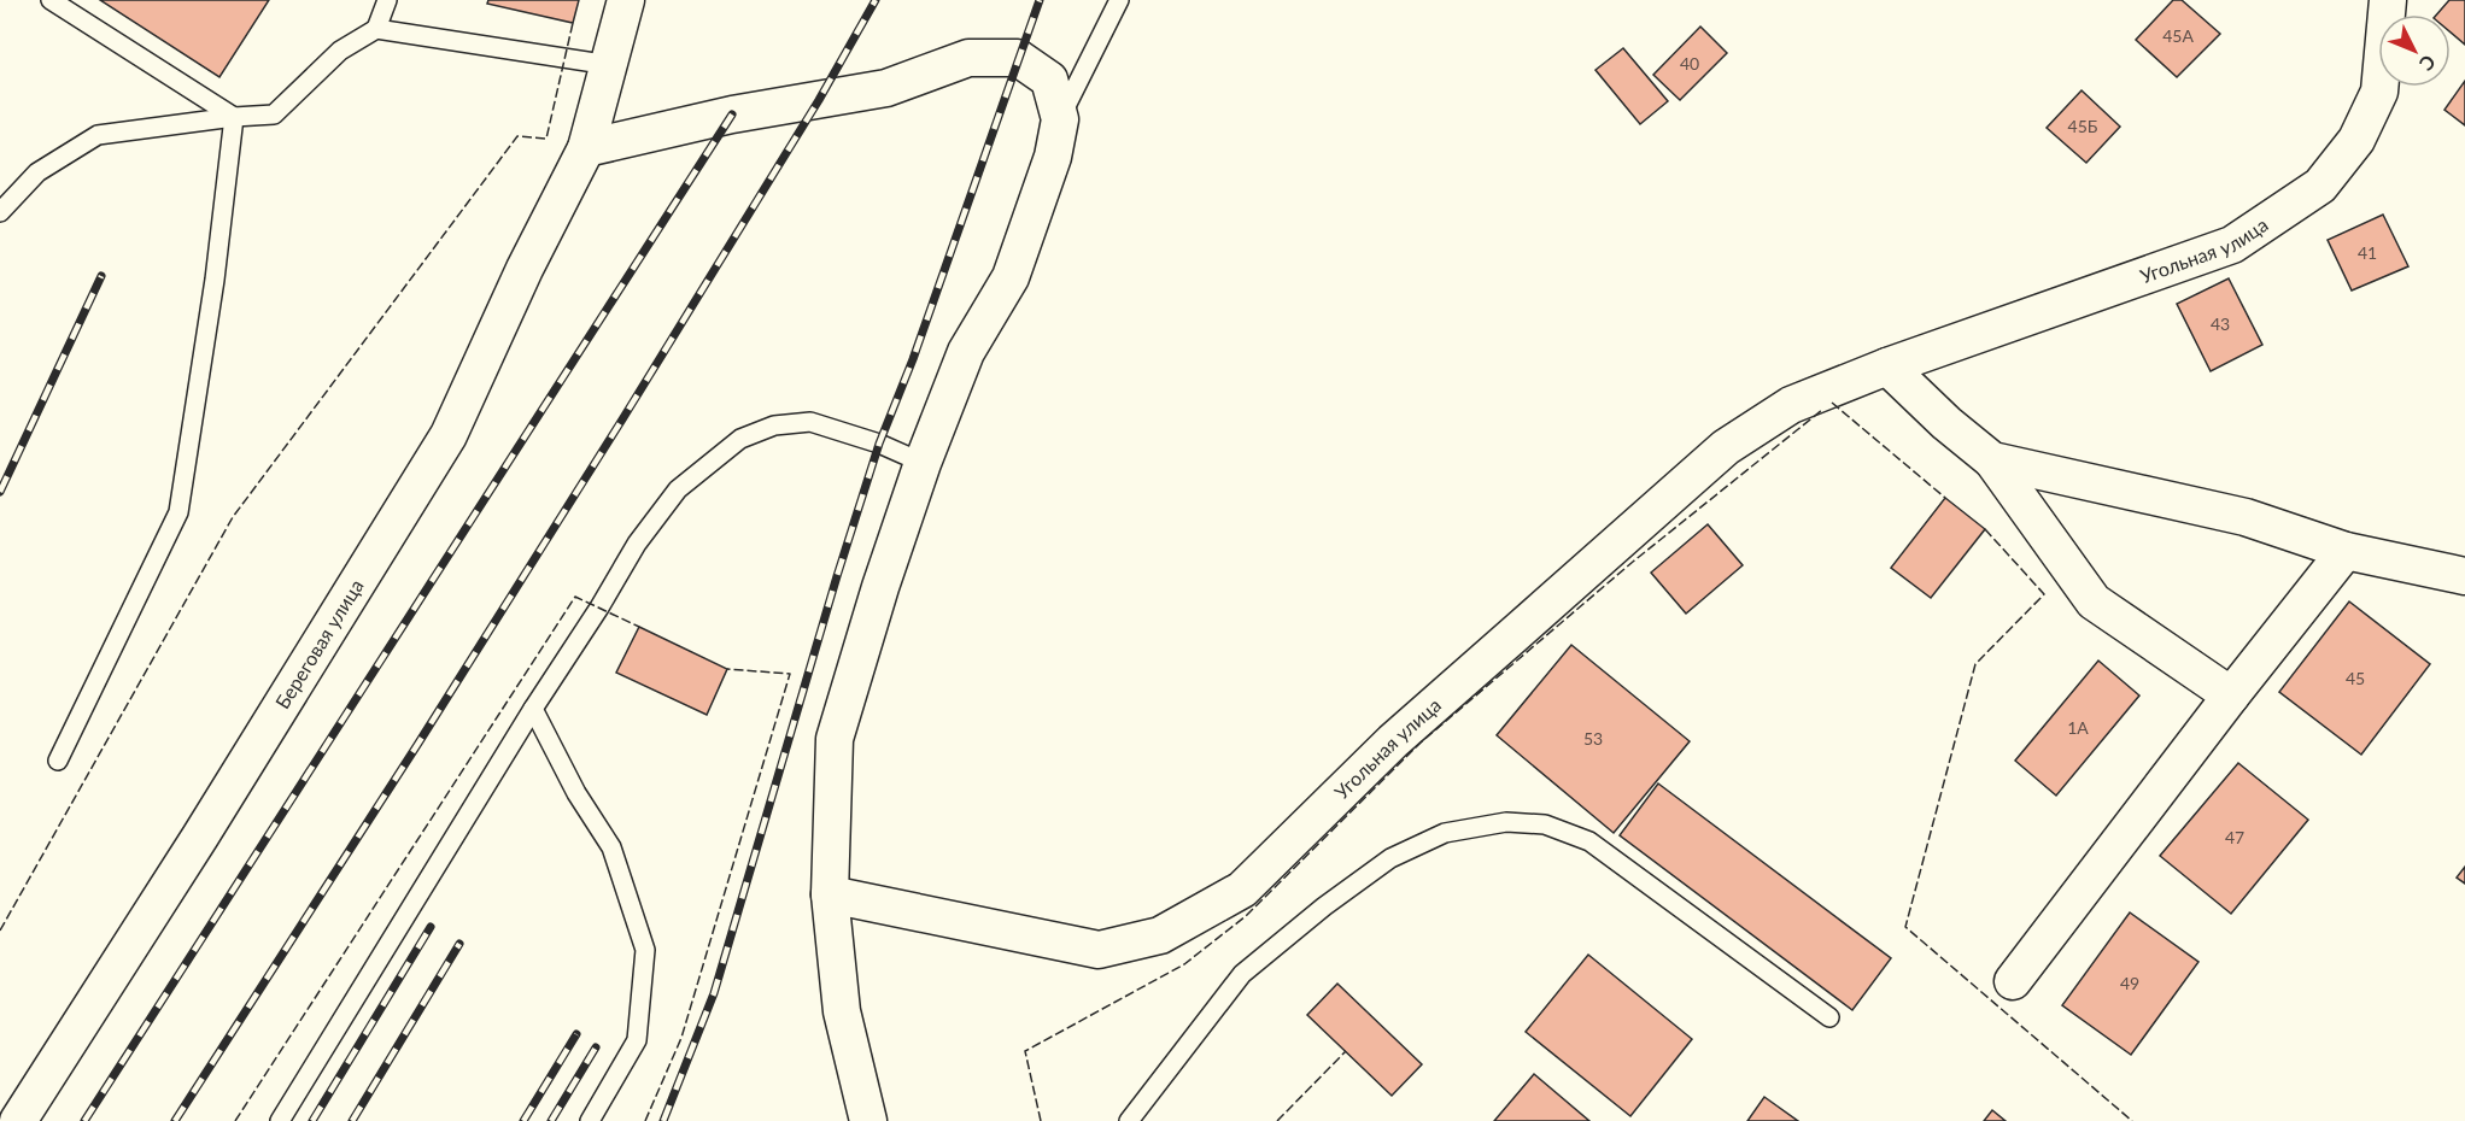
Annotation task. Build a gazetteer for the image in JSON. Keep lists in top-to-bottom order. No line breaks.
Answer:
{"streets":{"street":["Угольная улица","Береговая улица"]},"house_numbers":["45А","40","45Б","41","43","45","1А","53","47","49"],"north":"bottom right"}
